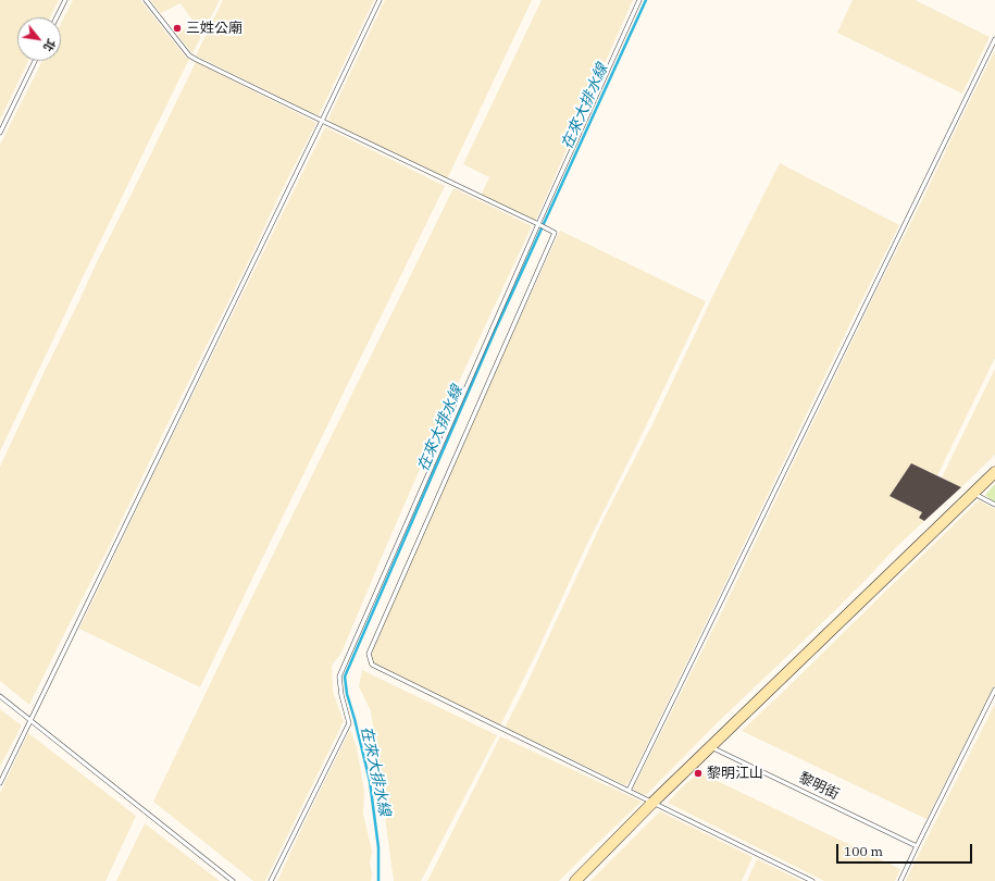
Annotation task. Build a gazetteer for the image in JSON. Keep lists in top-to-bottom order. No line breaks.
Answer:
{"streets":{"lane":["黎明街"]},"water":["在來大排水線"],"places":["三姓公廟","黎明江山"],"scale_bar":"100 m","north":"bottom right"}
